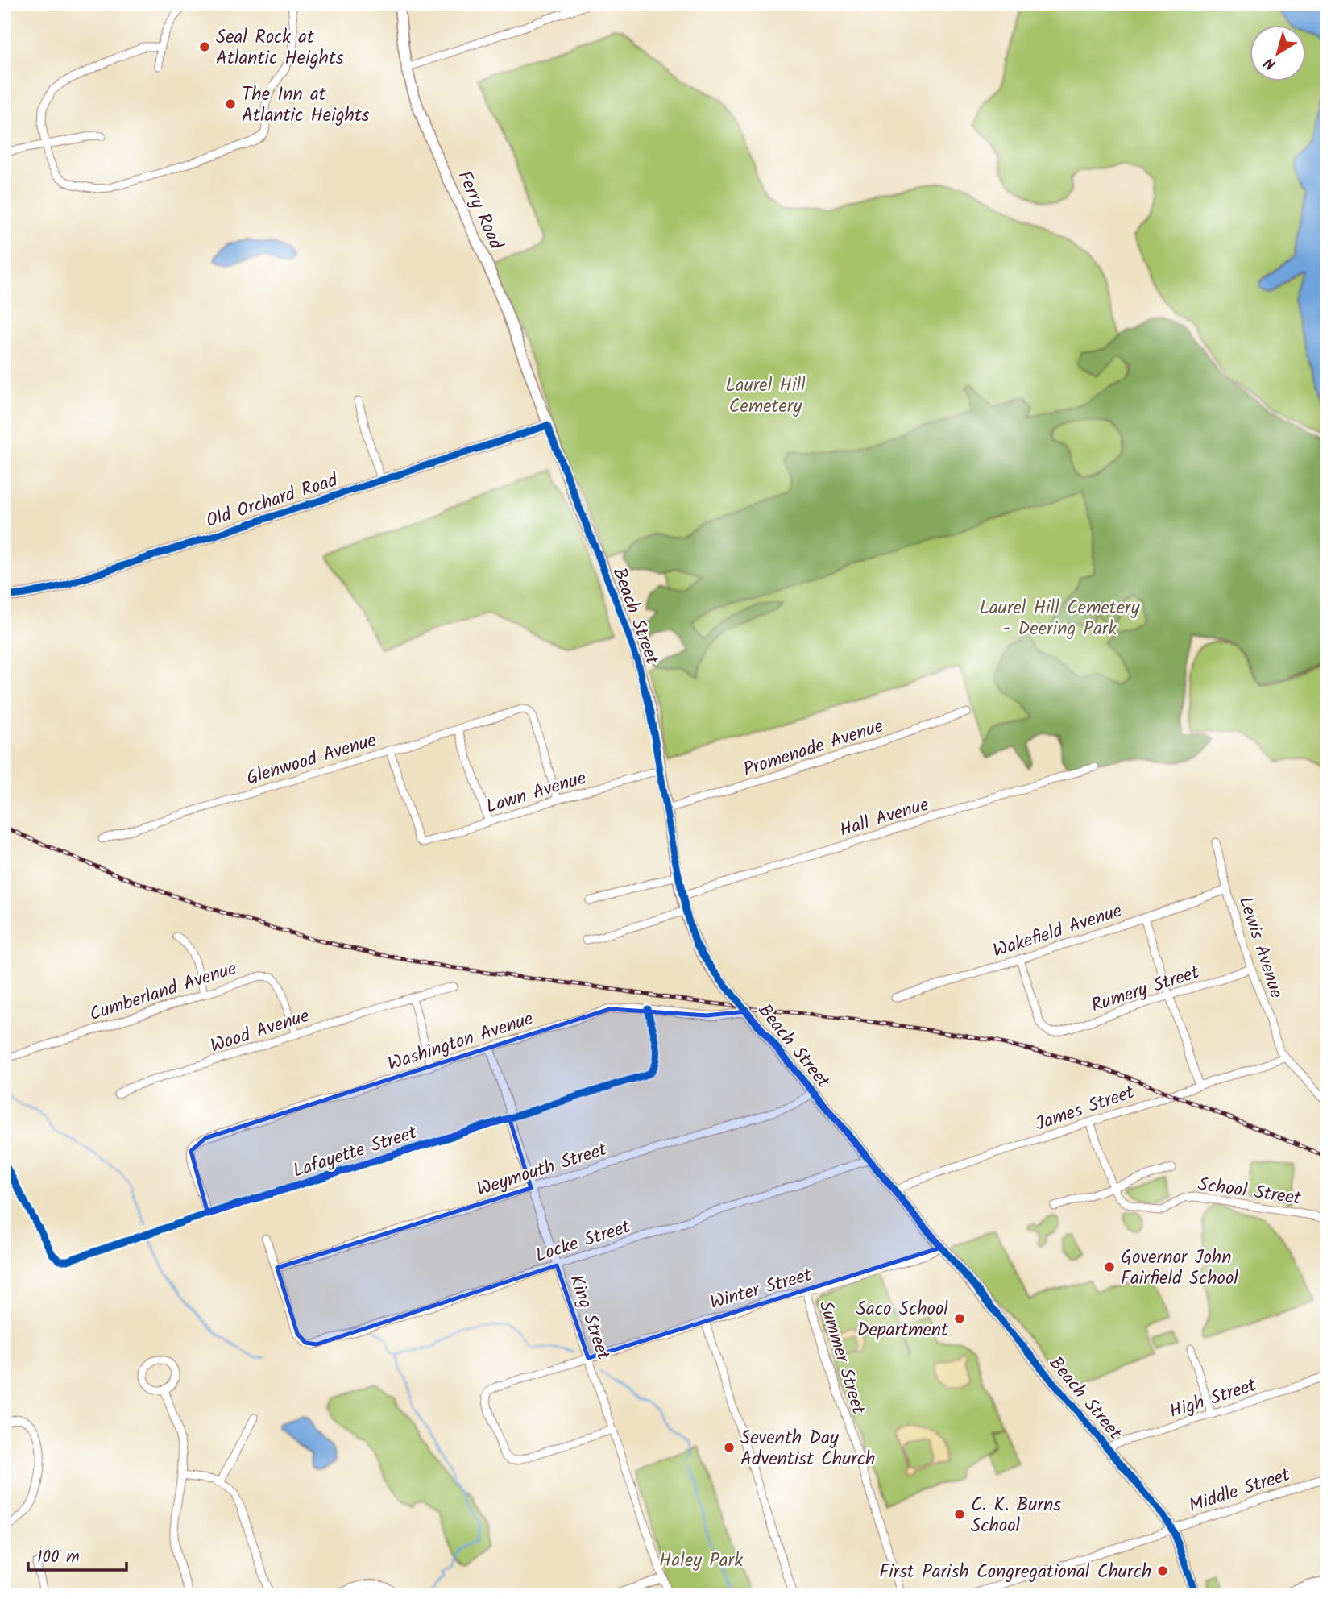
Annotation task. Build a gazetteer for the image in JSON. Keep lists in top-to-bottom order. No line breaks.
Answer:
{"streets":{"main road":["Ferry Road","Old Orchard Road","Beach Street"],"street":["Promenade Avenue","Glenwood Avenue","Lawn Avenue","Hall Avenue","Wakefield Avenue","Lewis Avenue","Rumery Street","Cumberland Avenue","Wood Avenue","Washington Avenue","James Street","Lafayette Street","Weymouth Street","School Street","Locke Street","Winter Street","King Street","Summer Street","High Street","Middle Street"]},"crossings":[["Ferry Road","Old Orchard Road"],["Ferry Road","Beach Street"],["Old Orchard Road","Beach Street"],["Beach Street","Promenade Avenue"],["Beach Street","Lawn Avenue"],["Beach Street","Hall Avenue"],["Beach Street","Washington Avenue"],["Beach Street","James Street"],["Beach Street","Weymouth Street"],["Beach Street","Locke Street"],["Beach Street","Winter Street"],["Beach Street","High Street"],["Beach Street","Middle Street"],["Glenwood Avenue","Lawn Avenue"],["Wakefield Avenue","Lewis Avenue"],["Wakefield Avenue","Rumery Street"],["Lewis Avenue","Rumery Street"],["Lewis Avenue","James Street"],["Cumberland Avenue","Wood Avenue"],["Washington Avenue","Lafayette Street"],["Washington Avenue","King Street"],["Lafayette Street","King Street"],["Weymouth Street","Locke Street"],["Weymouth Street","King Street"],["Locke Street","King Street"],["Winter Street","King Street"],["Winter Street","Summer Street"]],"parks":["Laurel Hill Cemetery","Laurel Hill Cemetery - Deering Park","Haley Park"],"places":["Seal Rock at Atlantic Heights","The Inn at Atlantic Heights","Governor John Fairfield School","Saco School Department","Seventh Day Adventist Church","C. K. Burns School","First Parish Congregational Church"],"scale_bar":"100 m","north":"bottom left"}
